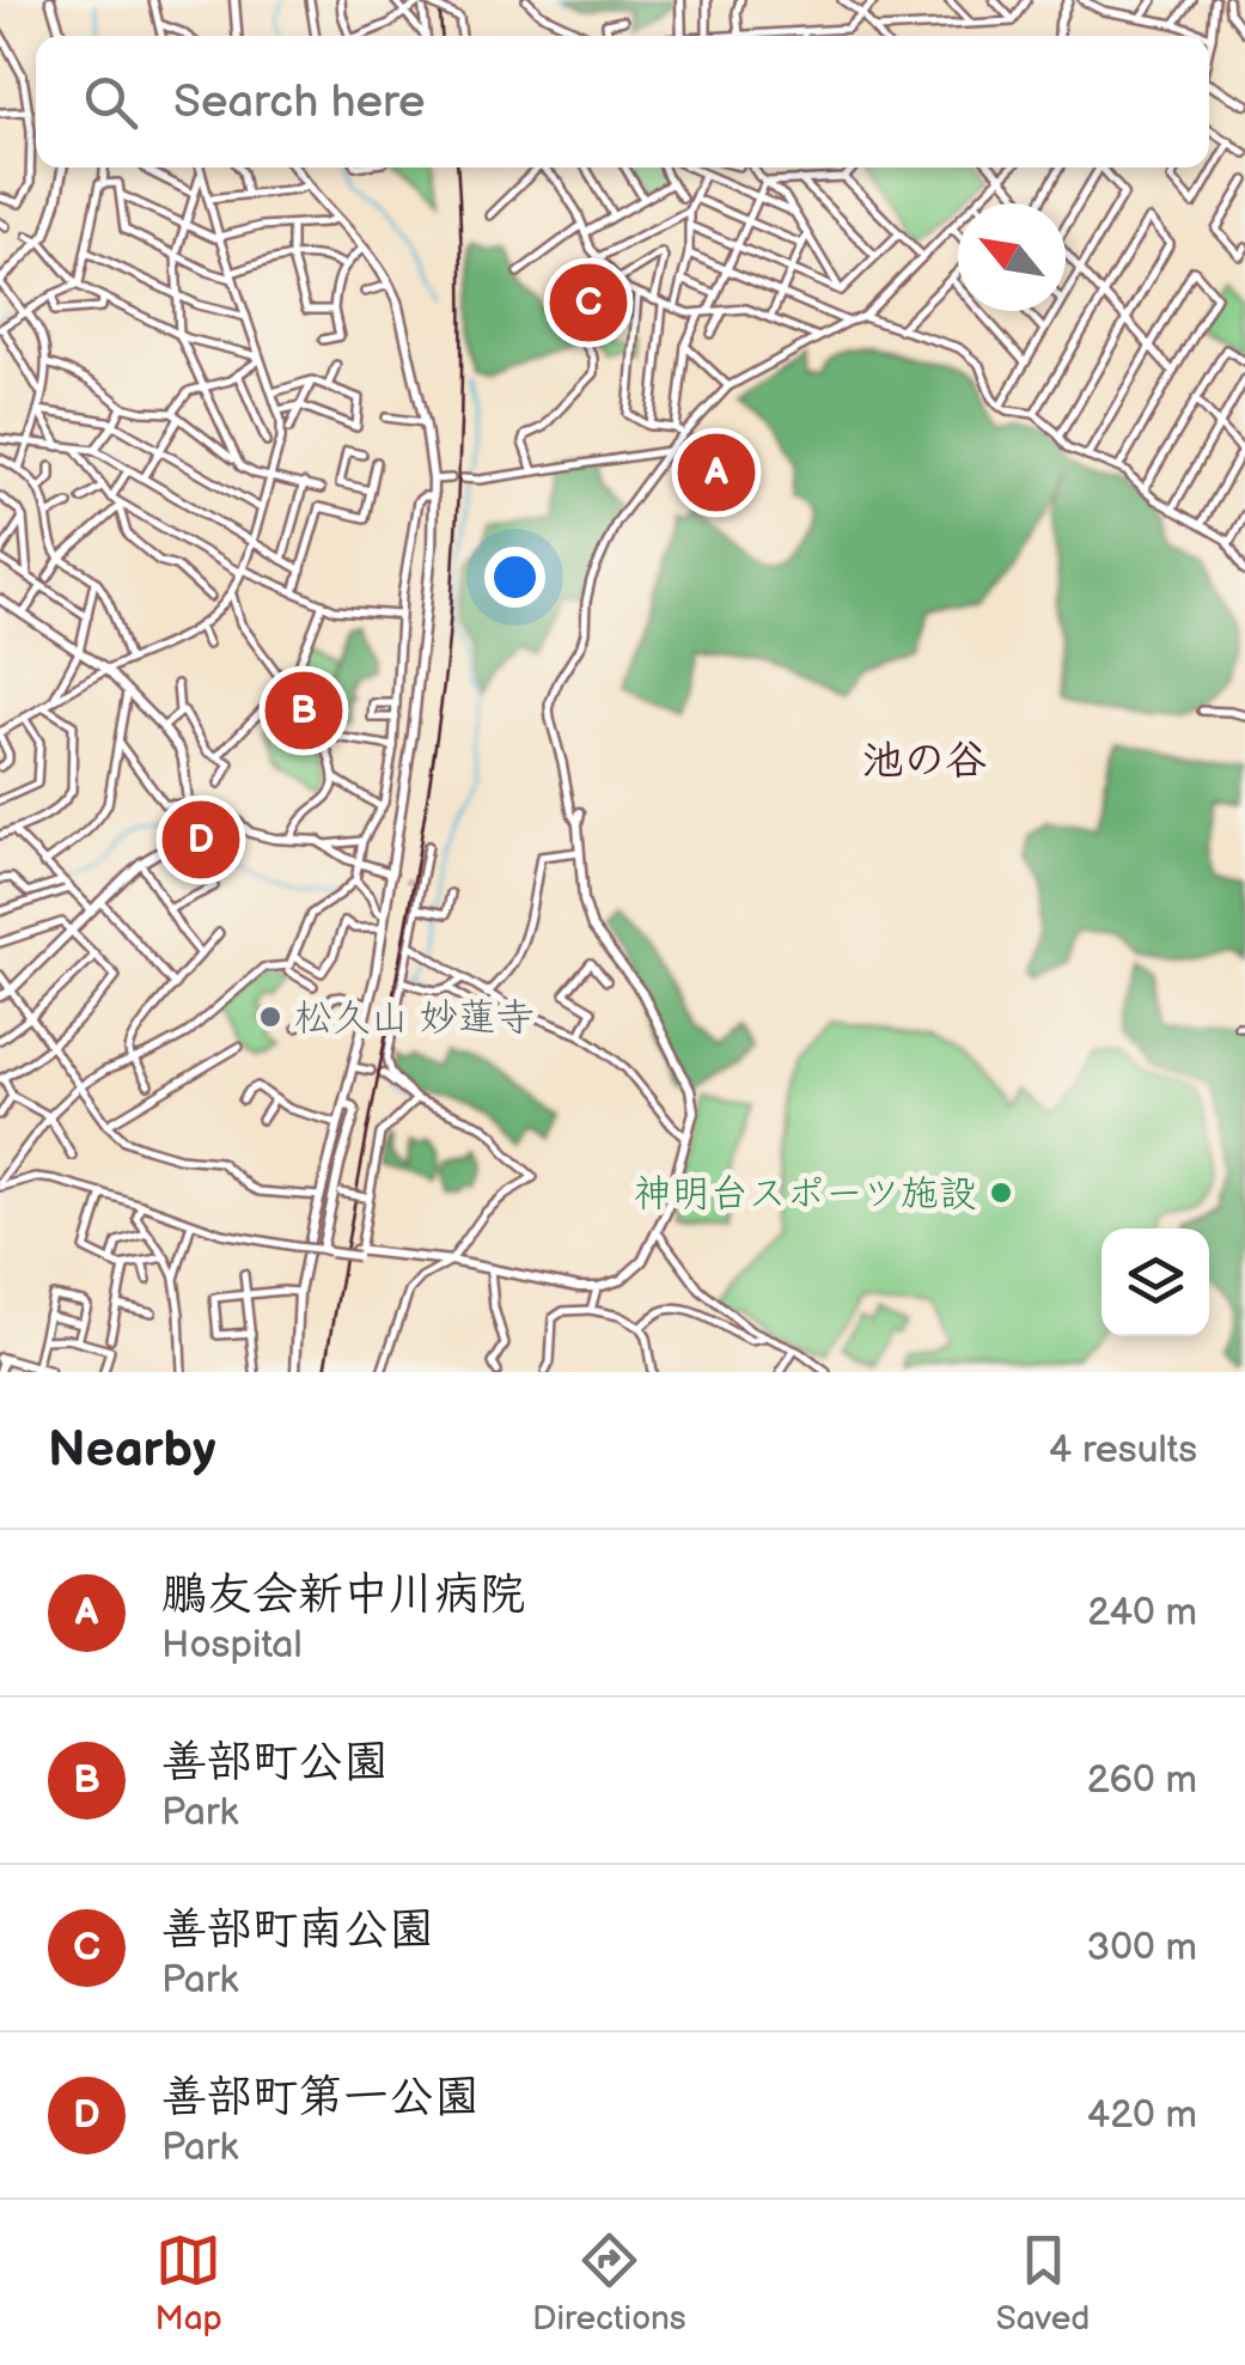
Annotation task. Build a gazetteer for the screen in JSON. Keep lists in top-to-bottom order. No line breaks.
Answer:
{"districts":["池の谷"],"places":["松久山 妙蓮寺","神明台スポーツ施設"],"north":"top left","page":{"search":"Search here","pins":["C","A","B","D"],"heading":["Nearby","4 results"],"list":[{"mark":"A","name":"鵬友会新中川病院","note":"Hospital","value":"240 m"},{"mark":"B","name":"善部町公園","note":"Park","value":"260 m"},{"mark":"C","name":"善部町南公園","note":"Park","value":"300 m"},{"mark":"D","name":"善部町第一公園","note":"Park","value":"420 m"}],"nav":["Map","Directions","Saved"]}}
